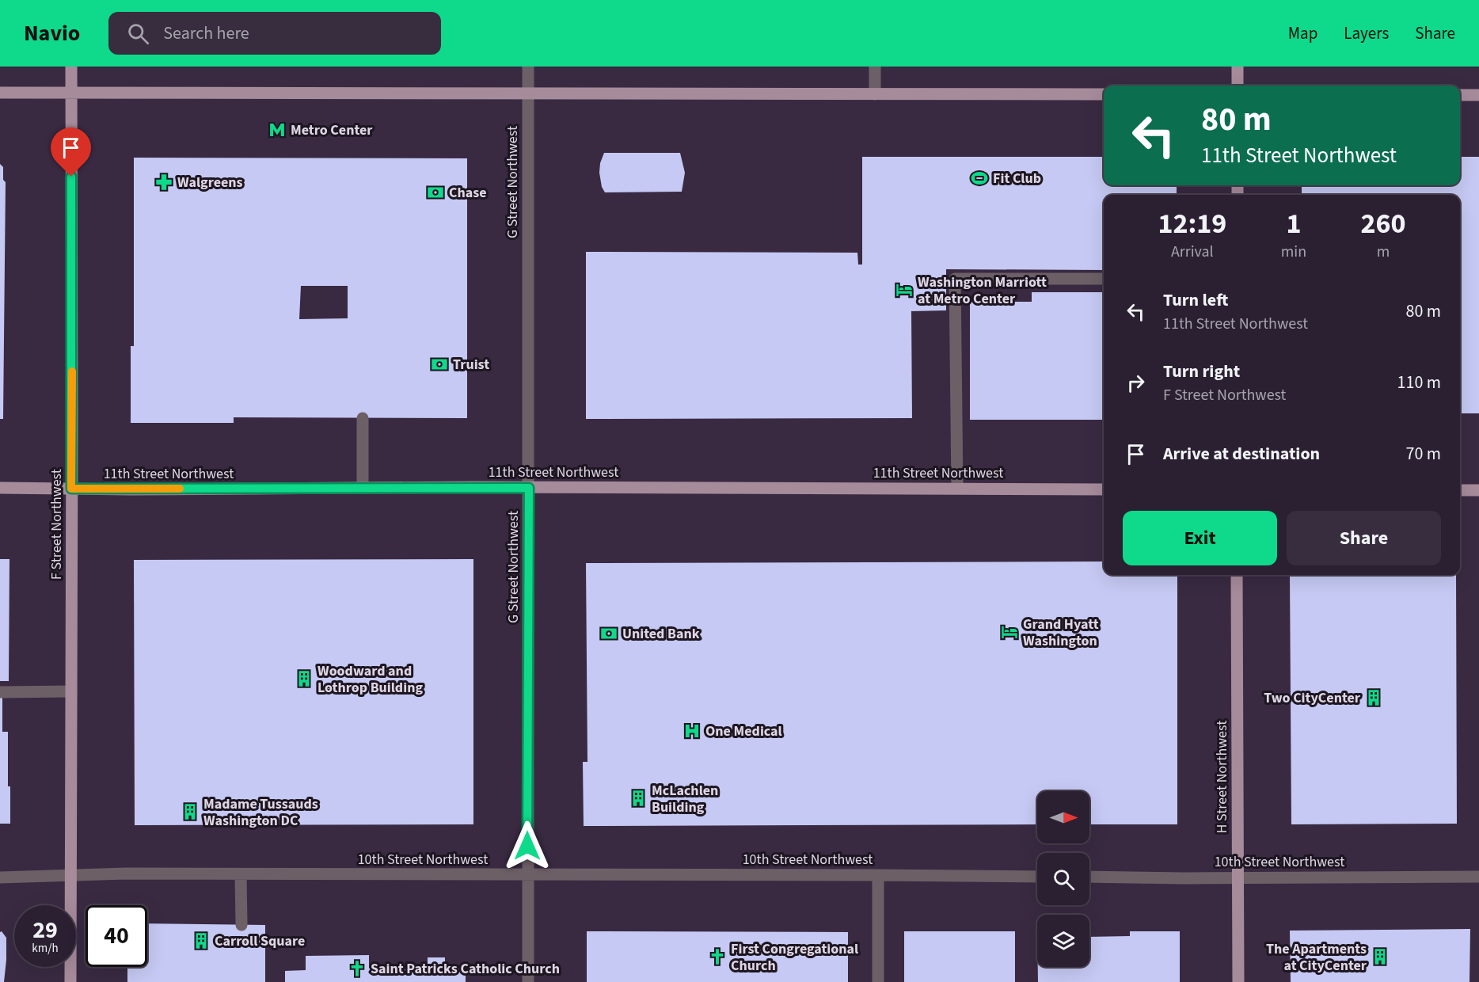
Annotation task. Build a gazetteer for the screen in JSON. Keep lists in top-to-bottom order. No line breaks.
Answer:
{"streets":{"main road":["11th Street Northwest","F Street Northwest","H Street Northwest"],"street":["G Street Northwest","10th Street Northwest"]},"crossings":[["G Street Northwest","11th Street Northwest"],["G Street Northwest","10th Street Northwest"],["11th Street Northwest","F Street Northwest"],["F Street Northwest","10th Street Northwest"],["H Street Northwest","10th Street Northwest"]],"places":{"metro station":["Metro Center"],"sports":["Fit Club"],"pharmacy":["Walgreens"],"bank":["Chase","Truist","United Bank"],"hotel":["Washington Marriott at Metro Center","Grand Hyatt Washington"],"building":["Woodward and Lothrop Building","Two CityCenter","McLachlen Building","Madame Tussauds Washington DC","Carroll Square","The Apartments at CityCenter"],"hospital":["One Medical"],"church":["First Congregational Church","Saint Patricks Catholic Church"]},"north":"right","page":{"header":"Navio","search":"Search here","nav":["Map","Layers","Share"],"turn":["80 m","11th Street Northwest"],"eta":["12:19","Arrival","1","min","260","m"],"list":[{"name":"Turn left","note":"11th Street Northwest","value":"80 m"},{"name":"Turn right","note":"F Street Northwest","value":"110 m"},{"name":"Arrive at destination","value":"70 m"}],"buttons":["Exit","Share"],"speed":"29 km/h","limit":"40"}}
